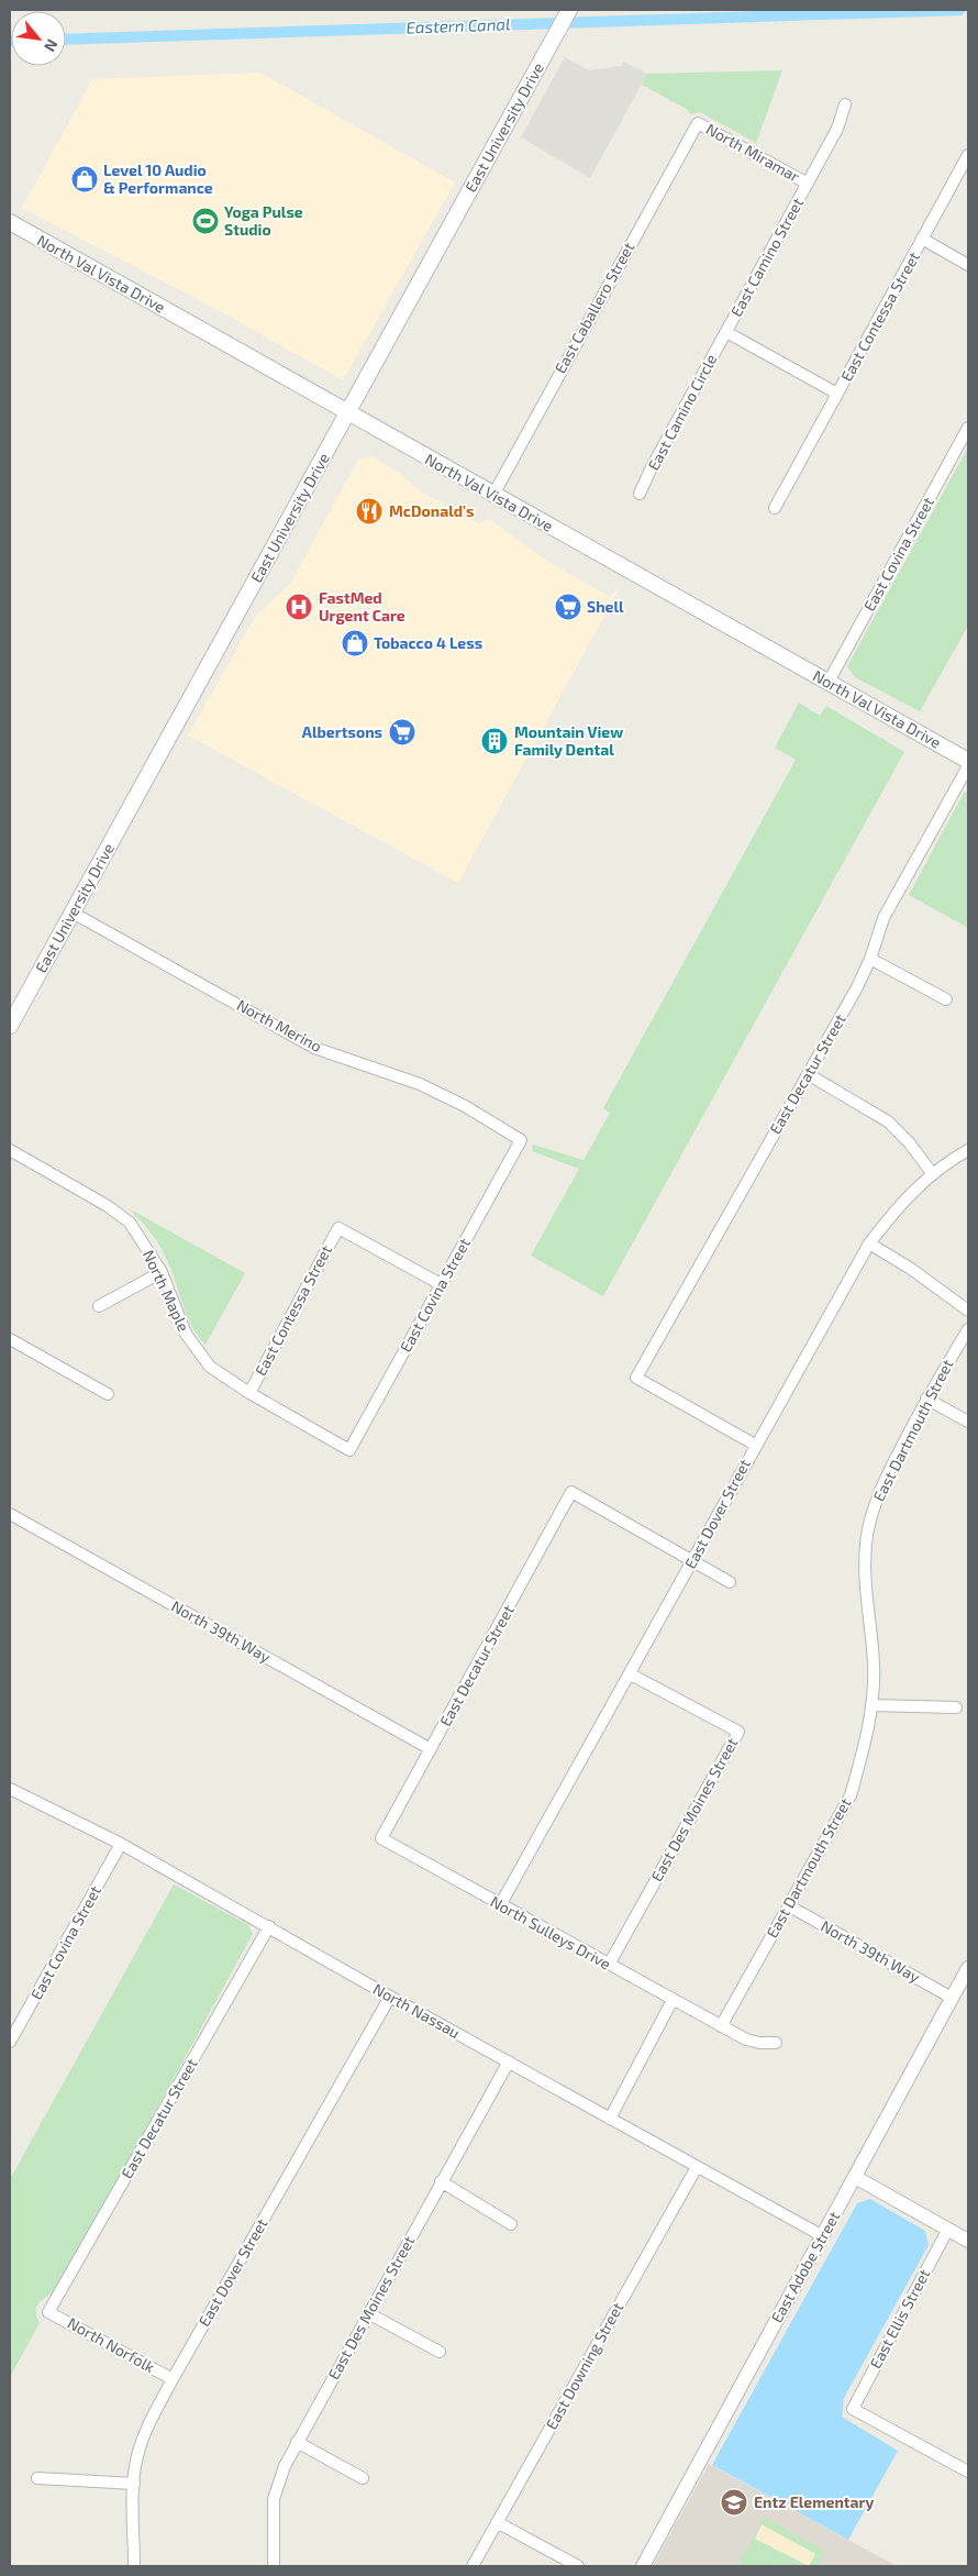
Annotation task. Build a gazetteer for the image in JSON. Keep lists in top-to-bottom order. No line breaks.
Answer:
{"streets":{"main road":["East University Drive","North Val Vista Drive"],"street":["North Miramar","East Camino Street","East Caballero Street","East Contessa Street","East Camino Circle","East Covina Street","North Merino","East Decatur Street","North Maple","East Dartmouth Street","East Dover Street","North 39th Way","East Des Moines Street","North Sulleys Drive","North Nassau","East Adobe Street","East Ellis Street","North Norfolk","East Downing Street"]},"crossings":[["East University Drive","North Val Vista Drive"],["East University Drive","North Merino"],["North Miramar","East Camino Street"],["North Miramar","East Caballero Street"],["East Camino Street","East Camino Circle"],["North Val Vista Drive","East Caballero Street"],["North Val Vista Drive","East Covina Street"],["East Contessa Street","East Covina Street"],["East Contessa Street","North Maple"],["East Covina Street","North Merino"],["East Covina Street","North Maple"],["East Covina Street","North Nassau"],["East Decatur Street","East Dover Street"],["East Decatur Street","North 39th Way"],["East Decatur Street","North Sulleys Drive"],["East Decatur Street","North Nassau"],["East Decatur Street","North Norfolk"],["East Dartmouth Street","North 39th Way"],["East Dartmouth Street","North Sulleys Drive"],["East Dover Street","East Des Moines Street"],["East Dover Street","North Sulleys Drive"],["East Dover Street","North Nassau"],["East Dover Street","North Norfolk"],["North 39th Way","East Adobe Street"],["East Des Moines Street","North Sulleys Drive"],["East Des Moines Street","North Nassau"],["North Nassau","East Adobe Street"],["North Nassau","East Downing Street"]],"water":["Eastern Canal"],"places":{"shop":["Level 10 Audio & Performance","Tobacco 4 Less"],"sports":["Yoga Pulse Studio"],"restaurant":["McDonald's"],"hospital":["FastMed Urgent Care"],"supermarket":["Shell","Albertsons"],"building":["Mountain View Family Dental"],"school or university":["Entz Elementary"]},"north":"bottom right"}
